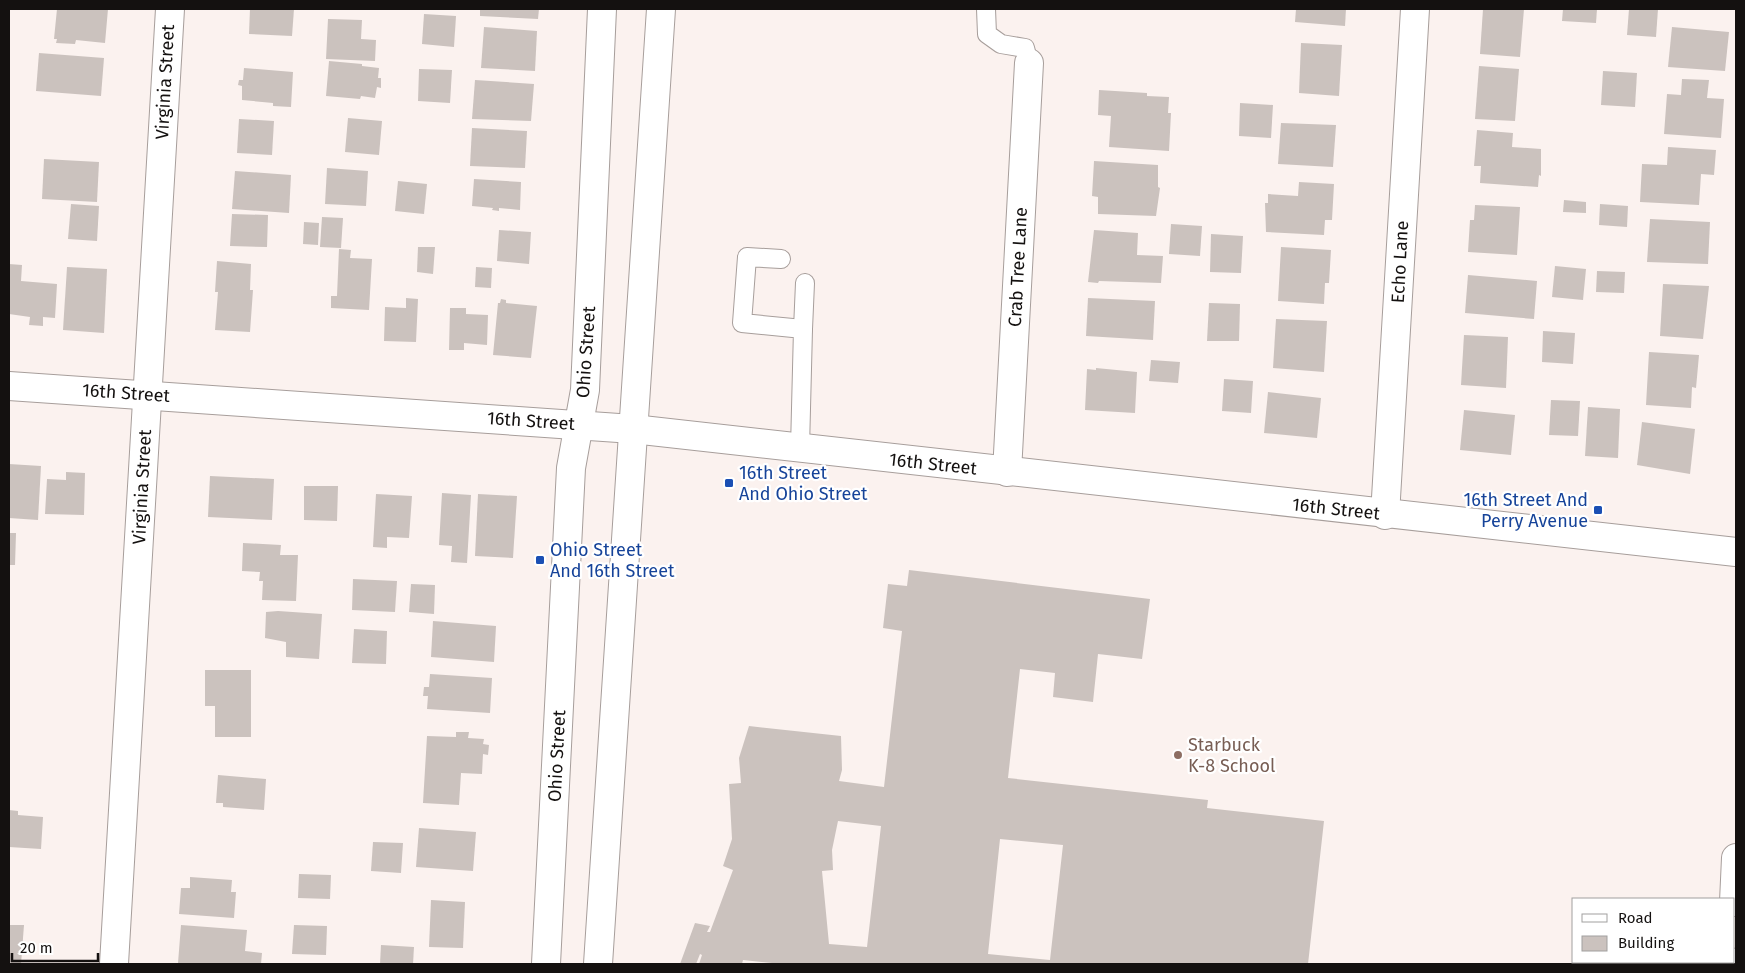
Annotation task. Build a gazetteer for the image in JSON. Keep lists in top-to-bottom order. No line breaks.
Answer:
{"streets":{"street":["Virginia Street","Echo Lane","Crab Tree Lane","Ohio Street","16th Street"]},"crossings":[["Virginia Street","16th Street"],["Echo Lane","16th Street"],["Crab Tree Lane","16th Street"],["Ohio Street","16th Street"]],"places":{"transit":["16th Street And Ohio Street","16th Street And Perry Avenue","Ohio Street And 16th Street"],"other":["Starbuck K-8 School"]},"legend":["Road","Building"],"scale_bar":"20 m"}
